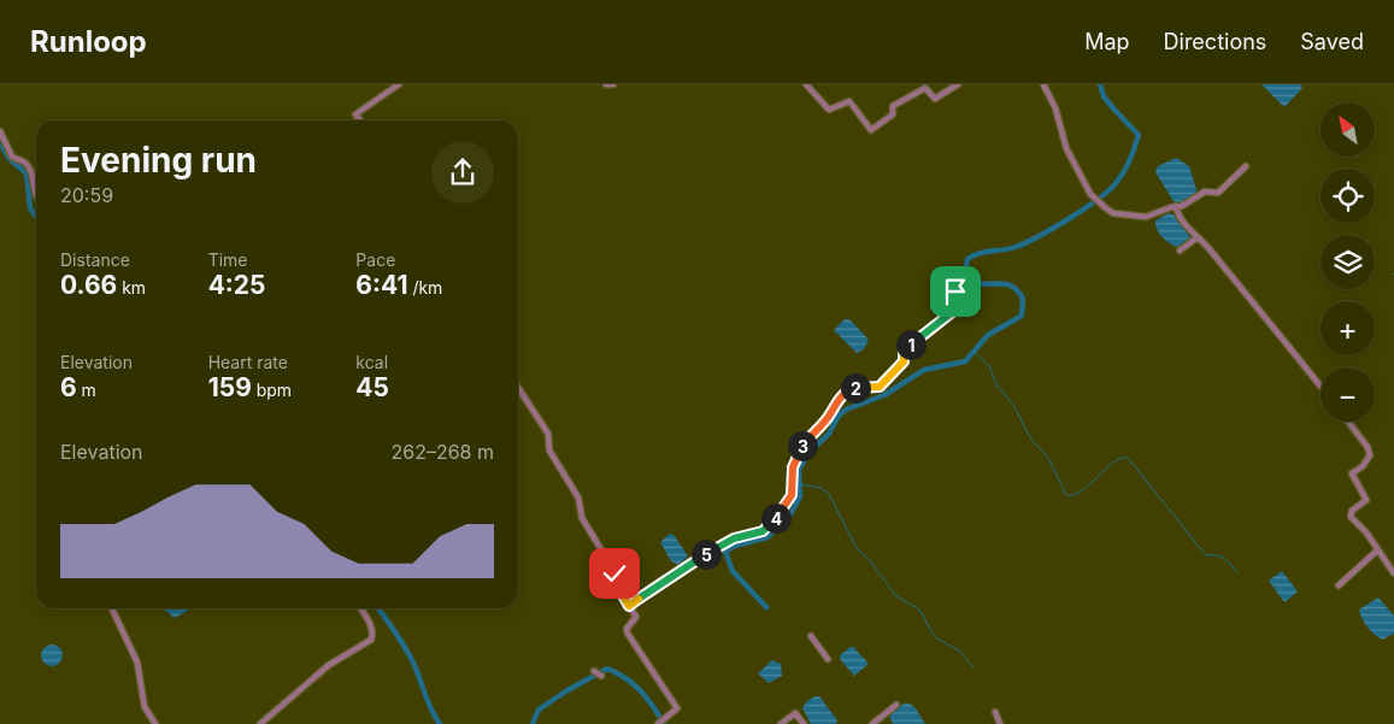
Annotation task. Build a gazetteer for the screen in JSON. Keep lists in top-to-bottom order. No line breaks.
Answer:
{"north":"top left","page":{"header":"Runloop","nav":["Map","Directions","Saved"],"map_buttons":["+","−"],"heading":["Evening run","20:59"],"stats":[["Distance","0.66 km"],["Time","4:25"],["Pace","6:41 /km"],["Elevation","6 m"],["Heart rate","159 bpm"],["kcal","45"]],"pins":["1","2","3","4","5"],"chart":["Elevation","262–268 m"]}}
